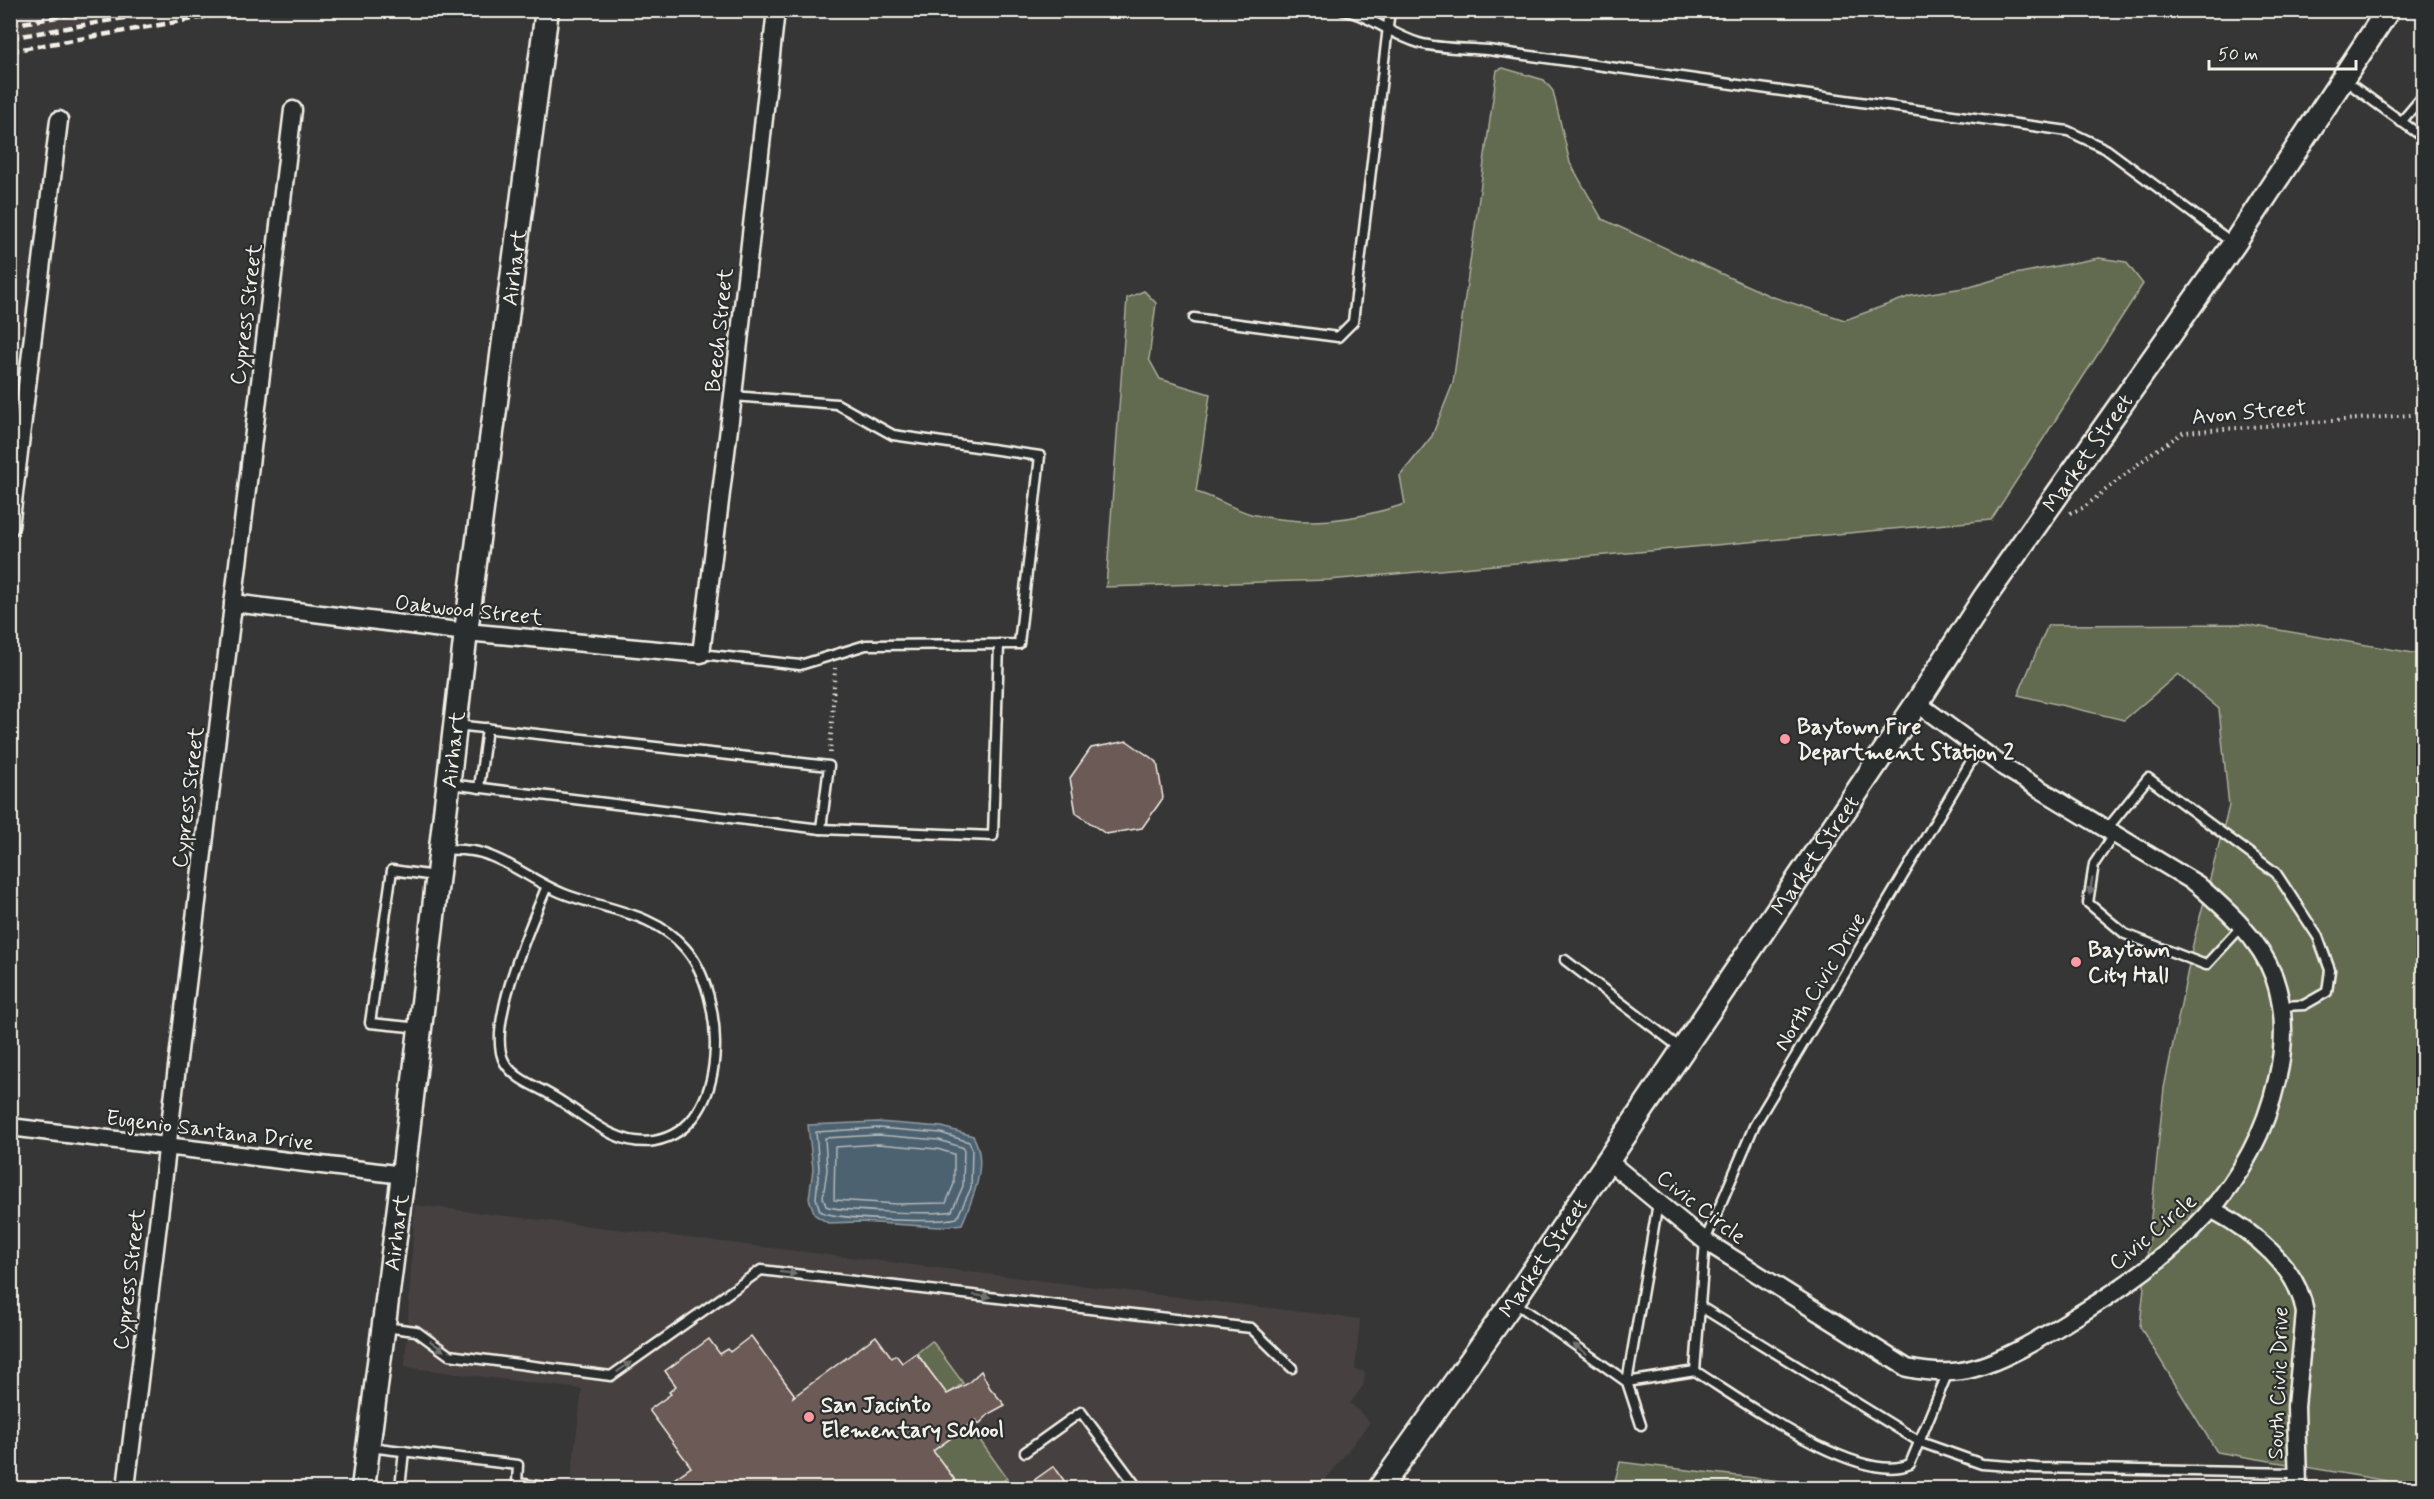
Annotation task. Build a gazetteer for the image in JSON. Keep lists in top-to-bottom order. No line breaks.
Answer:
{"streets":{"main road":["Airhart","Market Street"],"street":["Cypress Street","Beech Street","Oakwood Street","Eugenio Santana Drive","Civic Circle","South Civic Drive"],"lane":["North Civic Drive"],"path":["Avon Street"]},"crossings":[["Airhart","Oakwood Street"],["Airhart","Eugenio Santana Drive"],["Cypress Street","Oakwood Street"],["Cypress Street","Eugenio Santana Drive"],["Beech Street","Oakwood Street"],["Avon Street","Market Street"],["Market Street","Civic Circle"],["North Civic Drive","Civic Circle"],["Civic Circle","South Civic Drive"]],"places":["Baytown Fire Department Station 2","Baytown City Hall","San Jacinto Elementary School"],"scale_bar":"50 m"}
